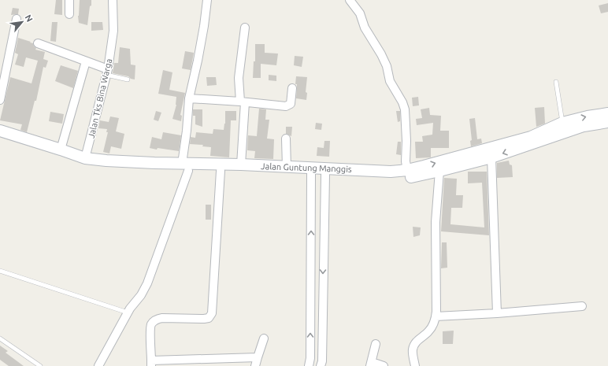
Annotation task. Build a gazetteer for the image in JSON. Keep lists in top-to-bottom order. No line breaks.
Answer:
{"streets":{"street":["Jalan Tks Bina Warga","Jalan Guntung Manggis"]},"crossings":[["Jalan Tks Bina Warga","Jalan Guntung Manggis"]],"north":"top right"}
